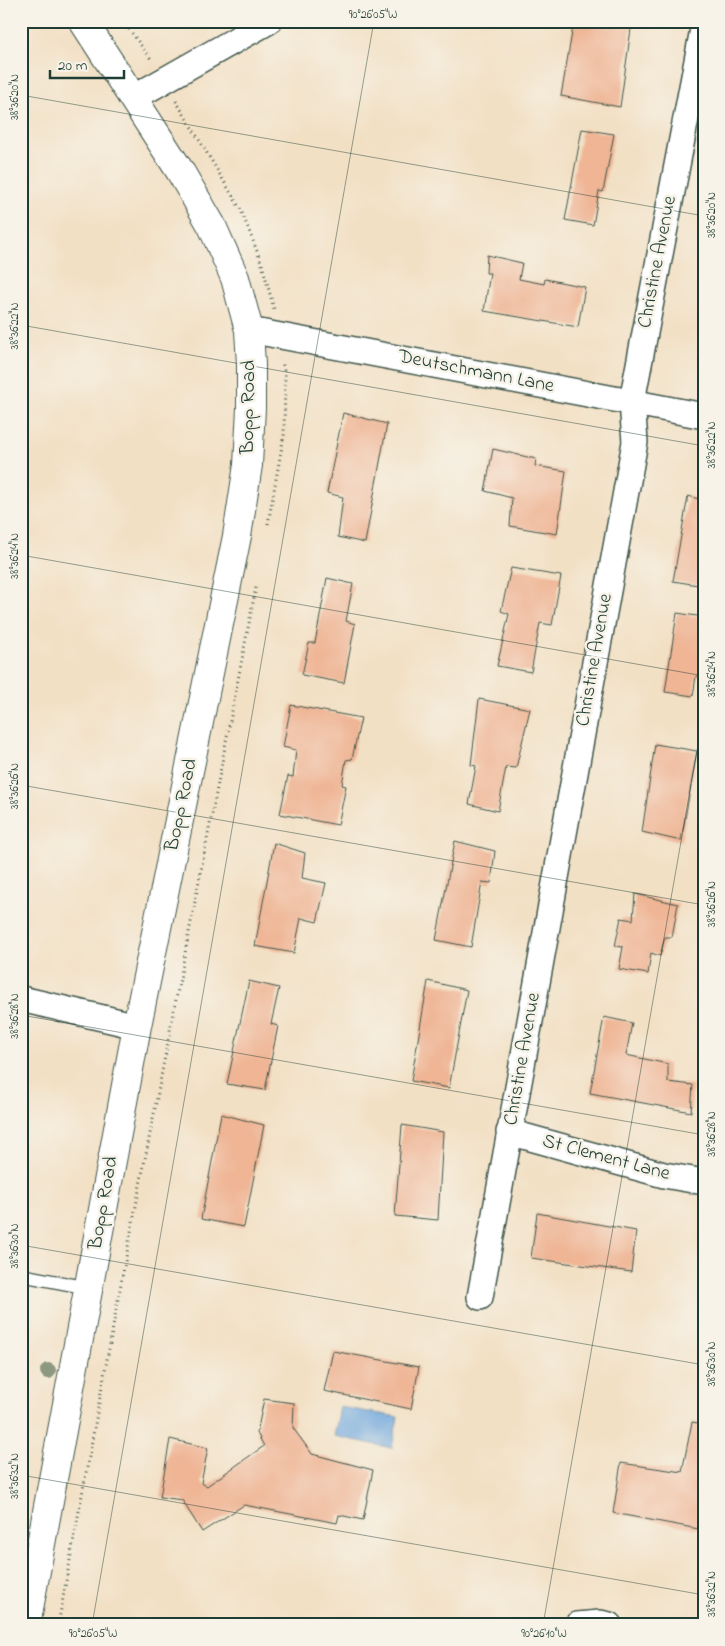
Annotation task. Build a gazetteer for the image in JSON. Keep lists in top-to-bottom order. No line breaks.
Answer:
{"streets":{"street":["Christine Avenue","Deutschmann Lane","Bopp Road","St Clement Lane"]},"crossings":[["Christine Avenue","Deutschmann Lane"],["Christine Avenue","St Clement Lane"],["Deutschmann Lane","Bopp Road"]],"scale_bar":"20 m","coordinates":["90°26'05\"W","38°36'20\"N","38°36'22\"N","38°36'24\"N","38°36'26\"N","38°36'28\"N","38°36'30\"N","38°36'32\"N","90°26'10\"W"]}
